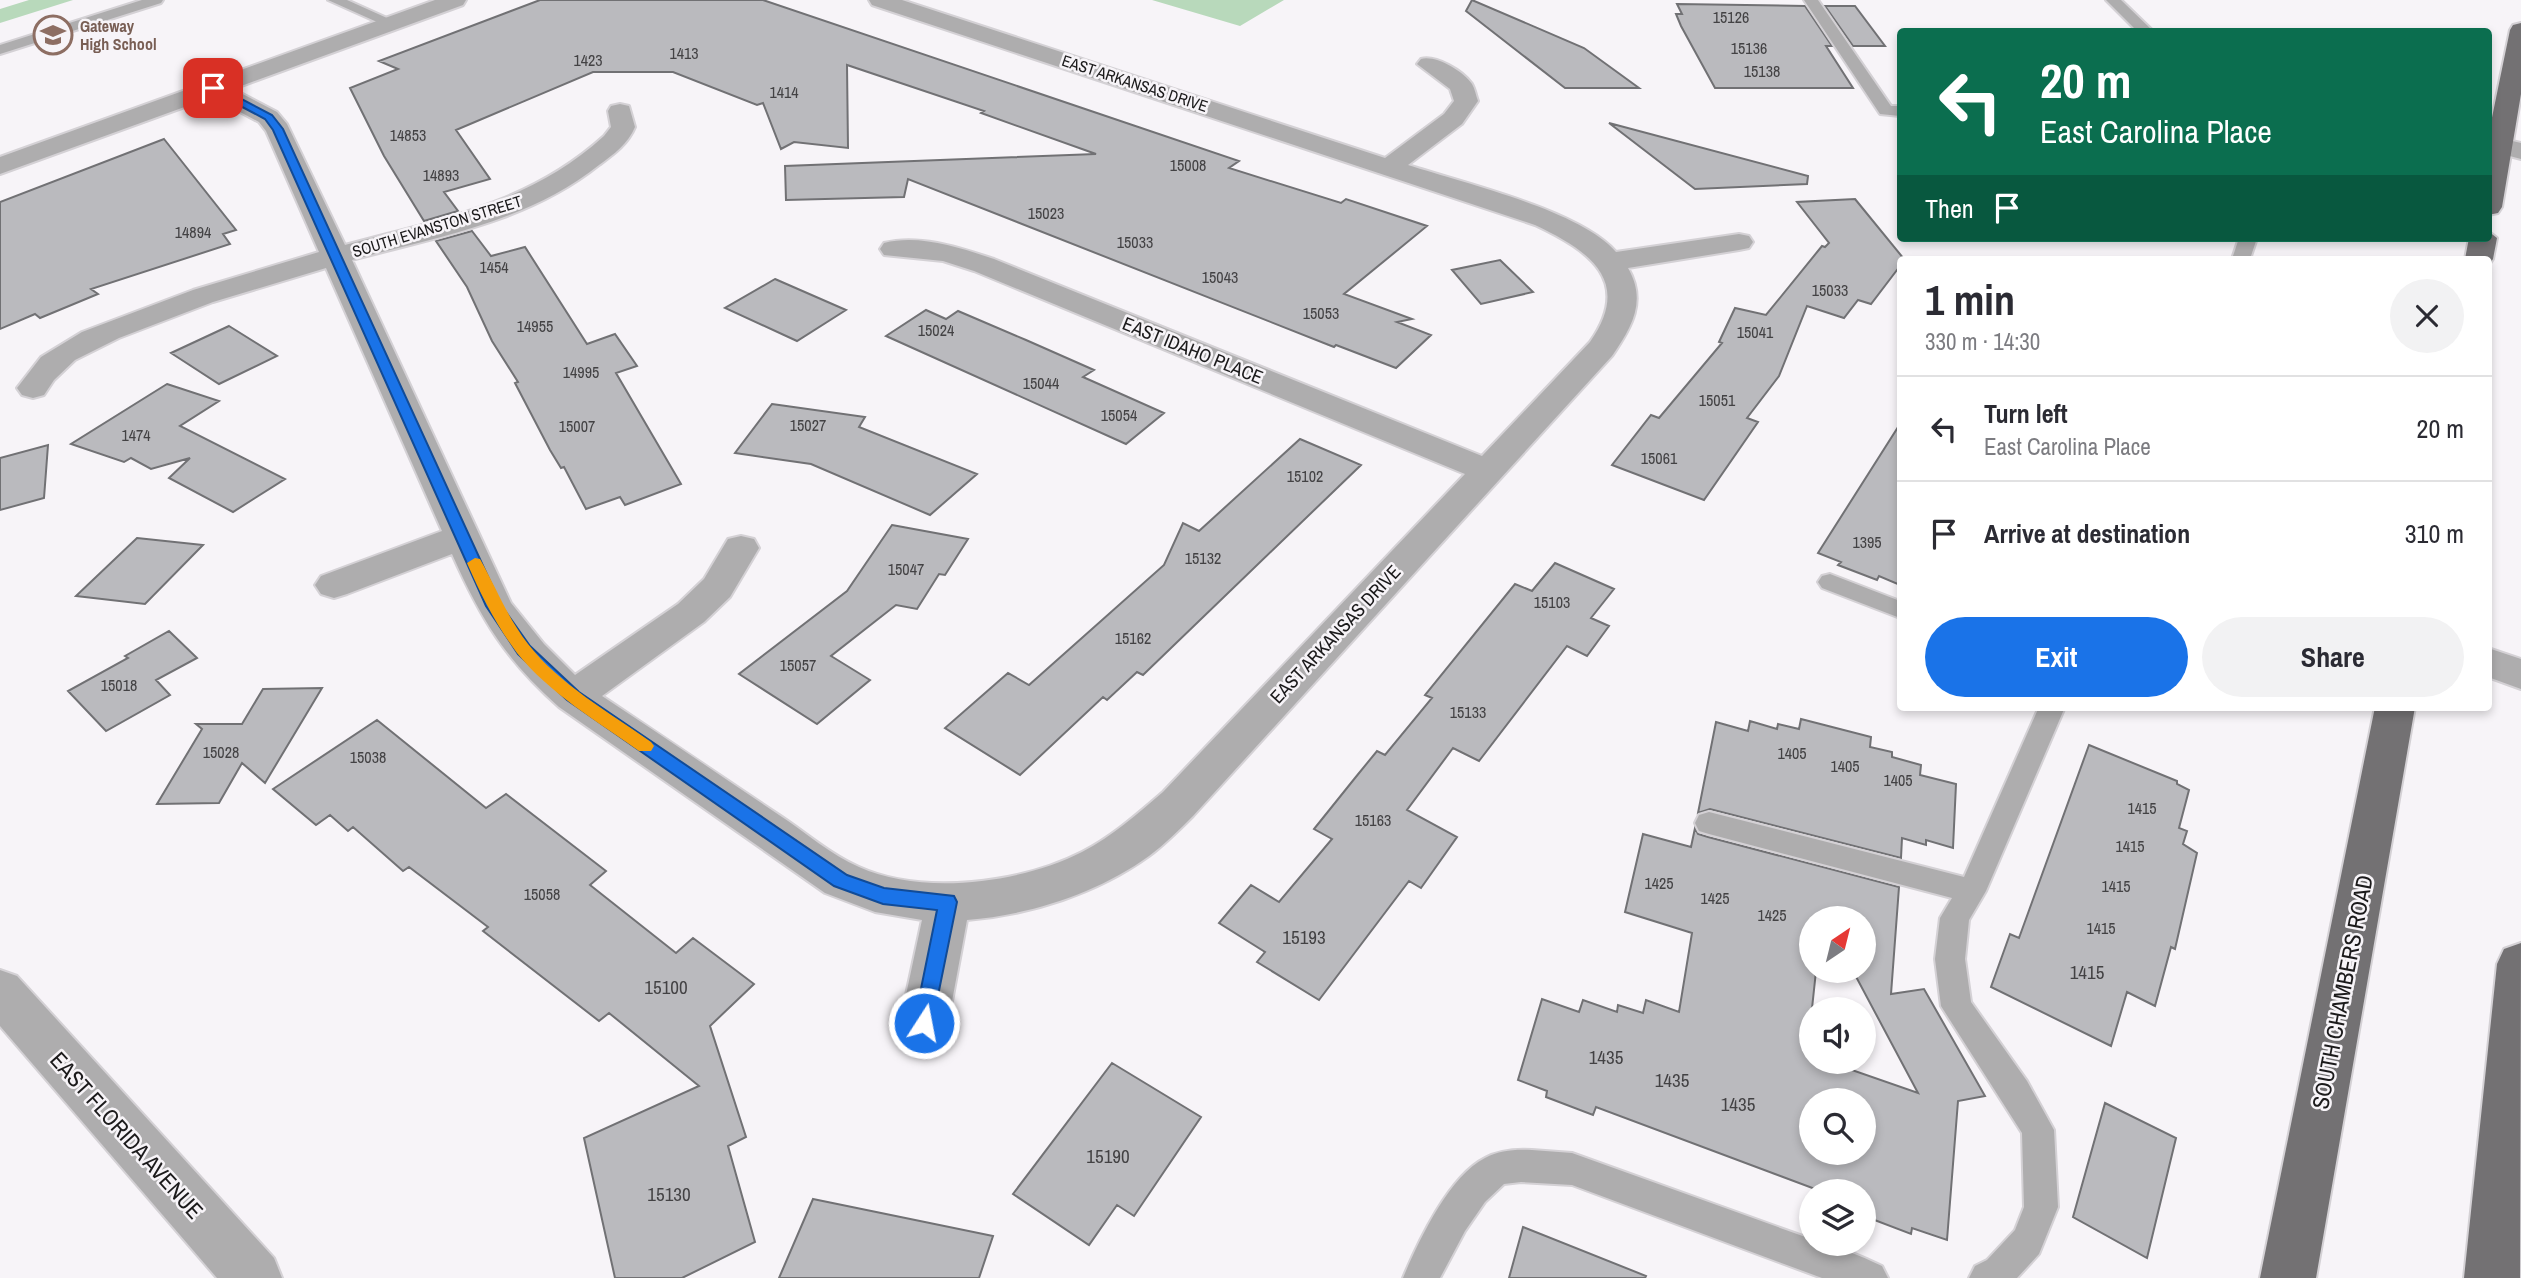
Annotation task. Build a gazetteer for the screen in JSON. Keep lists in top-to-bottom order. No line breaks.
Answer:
{"streets":{"main road":["SOUTH CHAMBERS ROAD"],"street":["EAST ARKANSAS DRIVE","SOUTH EVANSTON STREET","EAST IDAHO PLACE","EAST FLORIDA AVENUE"]},"crossings":[["EAST ARKANSAS DRIVE","SOUTH EVANSTON STREET"],["EAST ARKANSAS DRIVE","EAST IDAHO PLACE"]],"places":{"school or university":["Gateway High School"]},"house_numbers":["15126","15136","1413","1423","15138","1414","14853","15008","14893","15023","14894","15033","1454","15043","15033","15053","14955","15024","15041","14995","15044","15051","15054","15027","15007","1474","15061","15102","1395","15132","15047","15103","15162","15057","15018","15133","15028","1405","15038","1405","1405","1415","15163","1415","1425","1415","15058","1425","1425","1415","15193","1415","15100","1435","1435","1435","15190","15130"],"north":"top right","page":{"turn":["20 m","East Carolina Place"],"then":"Then","heading":["1 min","330 m · 14:30"],"list":[{"name":"Turn left","note":"East Carolina Place","value":"20 m"},{"name":"Arrive at destination","value":"310 m"}],"buttons":["Exit","Share"]}}
